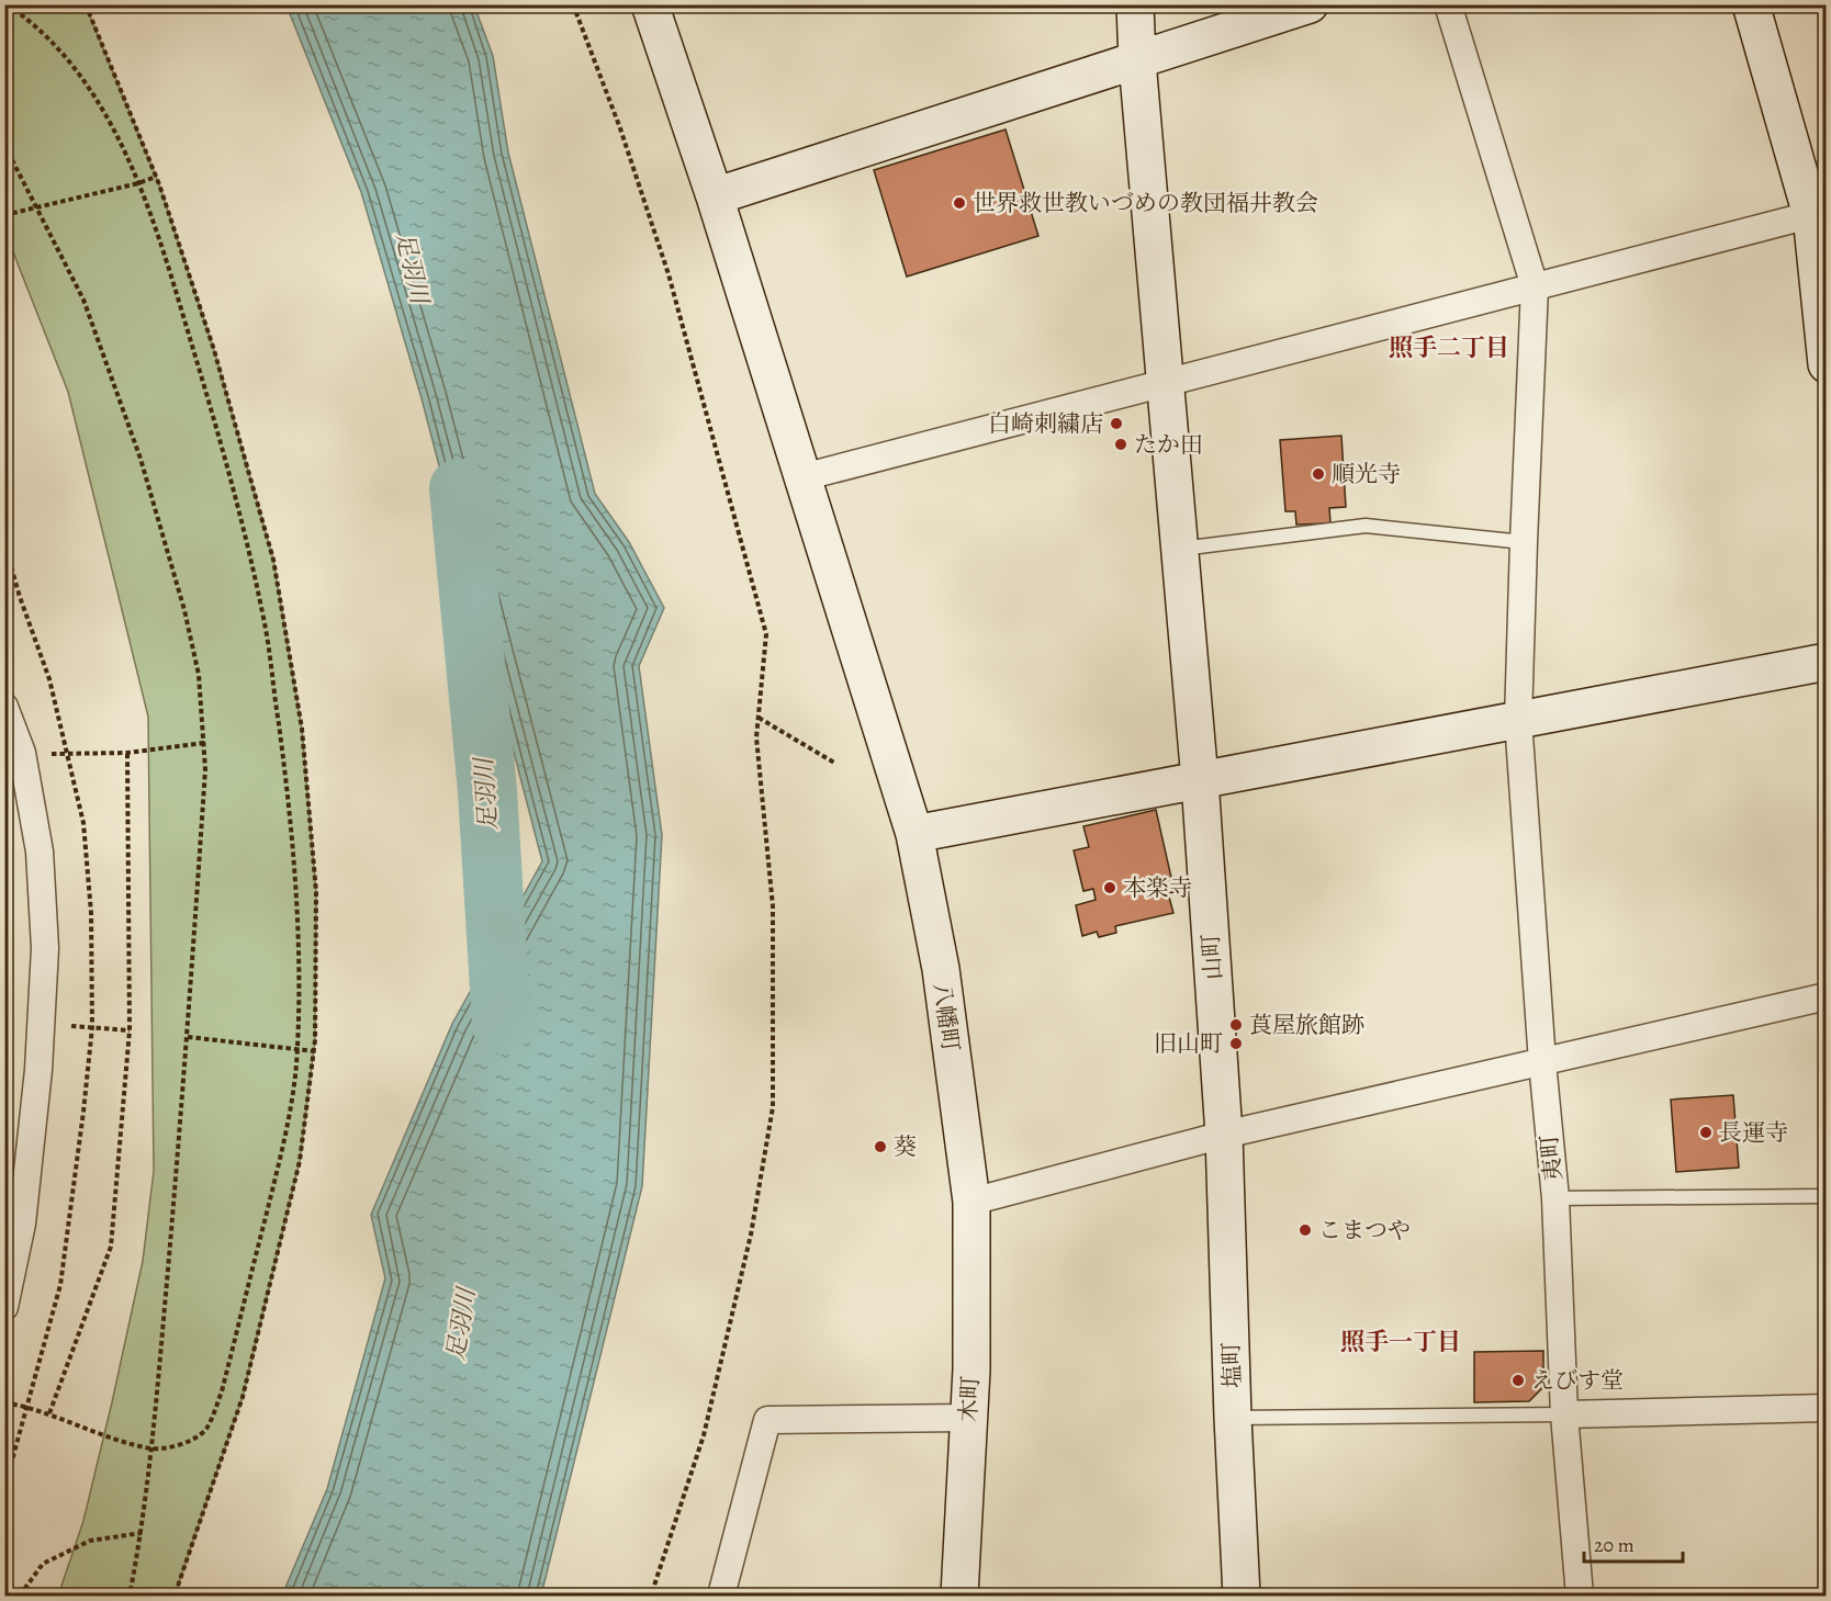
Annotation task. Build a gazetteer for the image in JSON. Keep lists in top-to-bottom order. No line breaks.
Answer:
{"streets":{"street":["山町","八幡町","夷町","塩町","木町"]},"crossings":[["山町","塩町"],["八幡町","木町"]],"districts":["照手二丁目","照手一丁目"],"water":["足羽川"],"places":["世界救世教いづめの教団福井教会","白崎刺繍店","たか田","順光寺","本楽寺","莨屋旅館跡","旧山町","長運寺","葵","こまつや","えびす堂"],"scale_bar":"20 m"}
